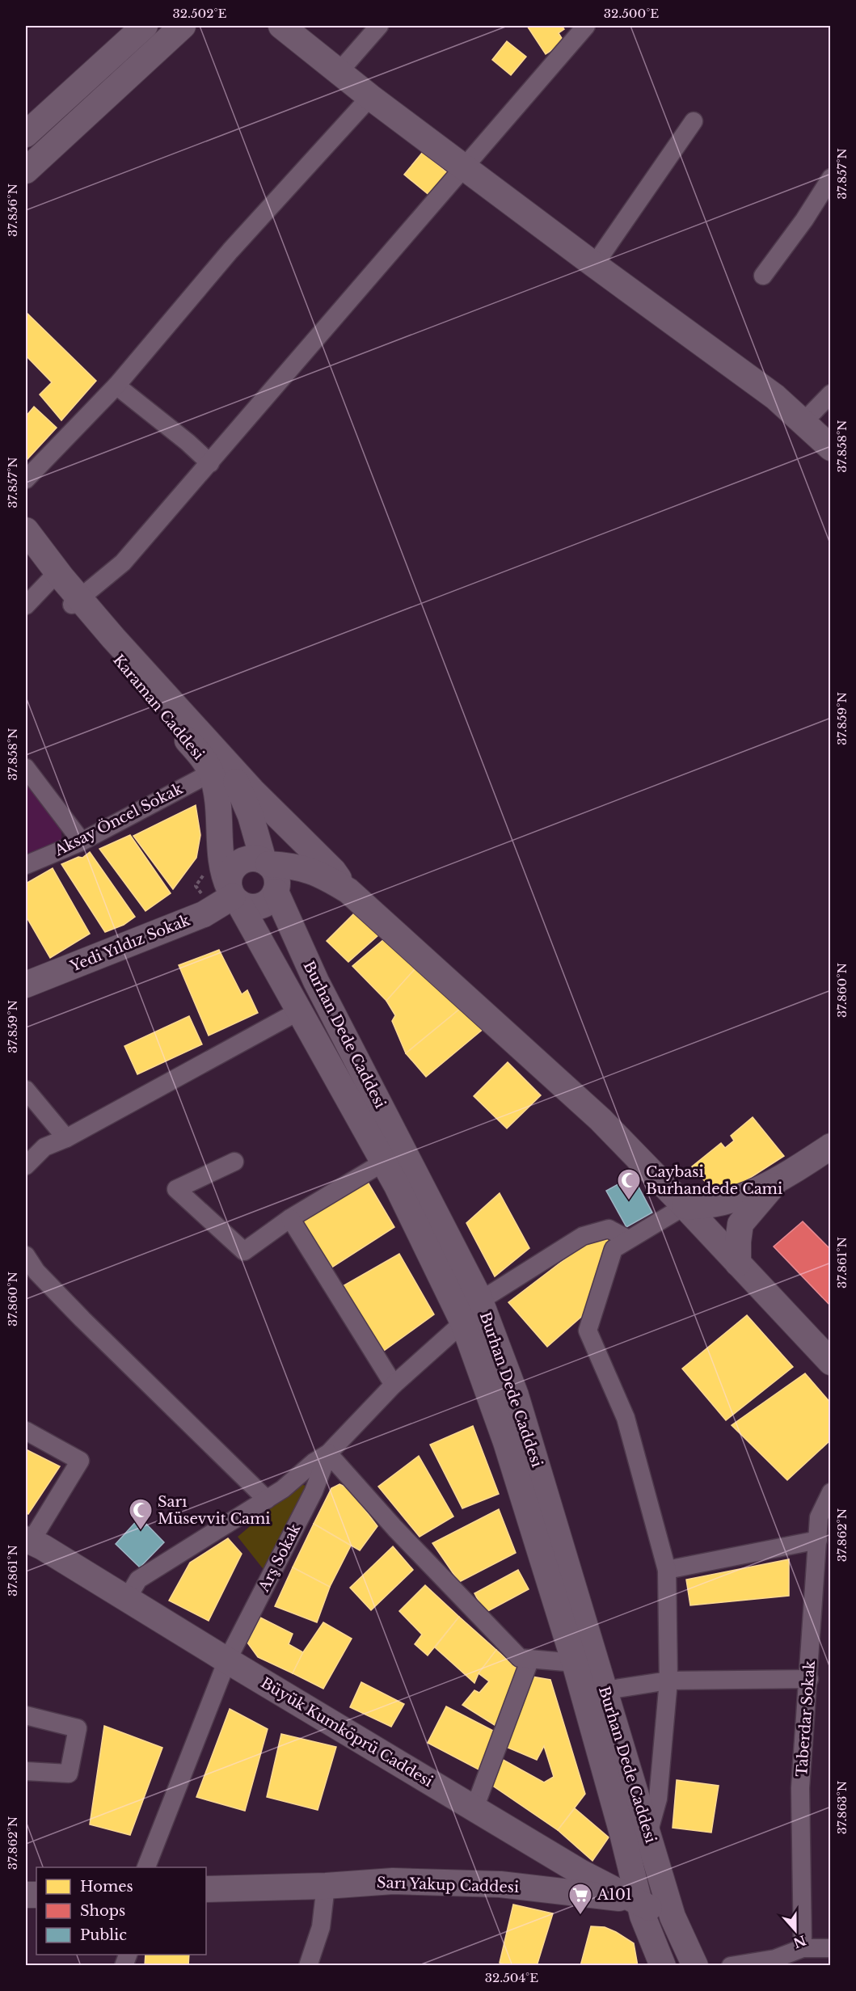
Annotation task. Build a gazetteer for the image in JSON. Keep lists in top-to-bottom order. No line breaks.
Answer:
{"streets":{"main road":["Karaman Caddesi","Yedi Yıldız Sokak","Burhan Dede Caddesi","Büyük Kumköprü Caddesi","Sarı Yakup Caddesi"],"street":["Aksay Öncel Sokak","Arş Sokak","Taberdar Sokak"]},"crossings":[["Karaman Caddesi","Aksay Öncel Sokak"],["Karaman Caddesi","Yedi Yıldız Sokak"],["Karaman Caddesi","Burhan Dede Caddesi"],["Yedi Yıldız Sokak","Burhan Dede Caddesi"],["Burhan Dede Caddesi","Büyük Kumköprü Caddesi"],["Burhan Dede Caddesi","Sarı Yakup Caddesi"],["Arş Sokak","Büyük Kumköprü Caddesi"],["Büyük Kumköprü Caddesi","Sarı Yakup Caddesi"]],"places":{"mosque":["Caybasi Burhandede Cami","Sarı Müsevvit Cami"],"supermarket":["A101"]},"legend":["Homes","Shops","Public"],"north":"bottom","coordinates":["32.502°E","32.500°E","37.857°N","37.856°N","37.858°N","37.859°N","37.860°N","37.861°N","37.862°N","37.863°N","32.504°E"]}
